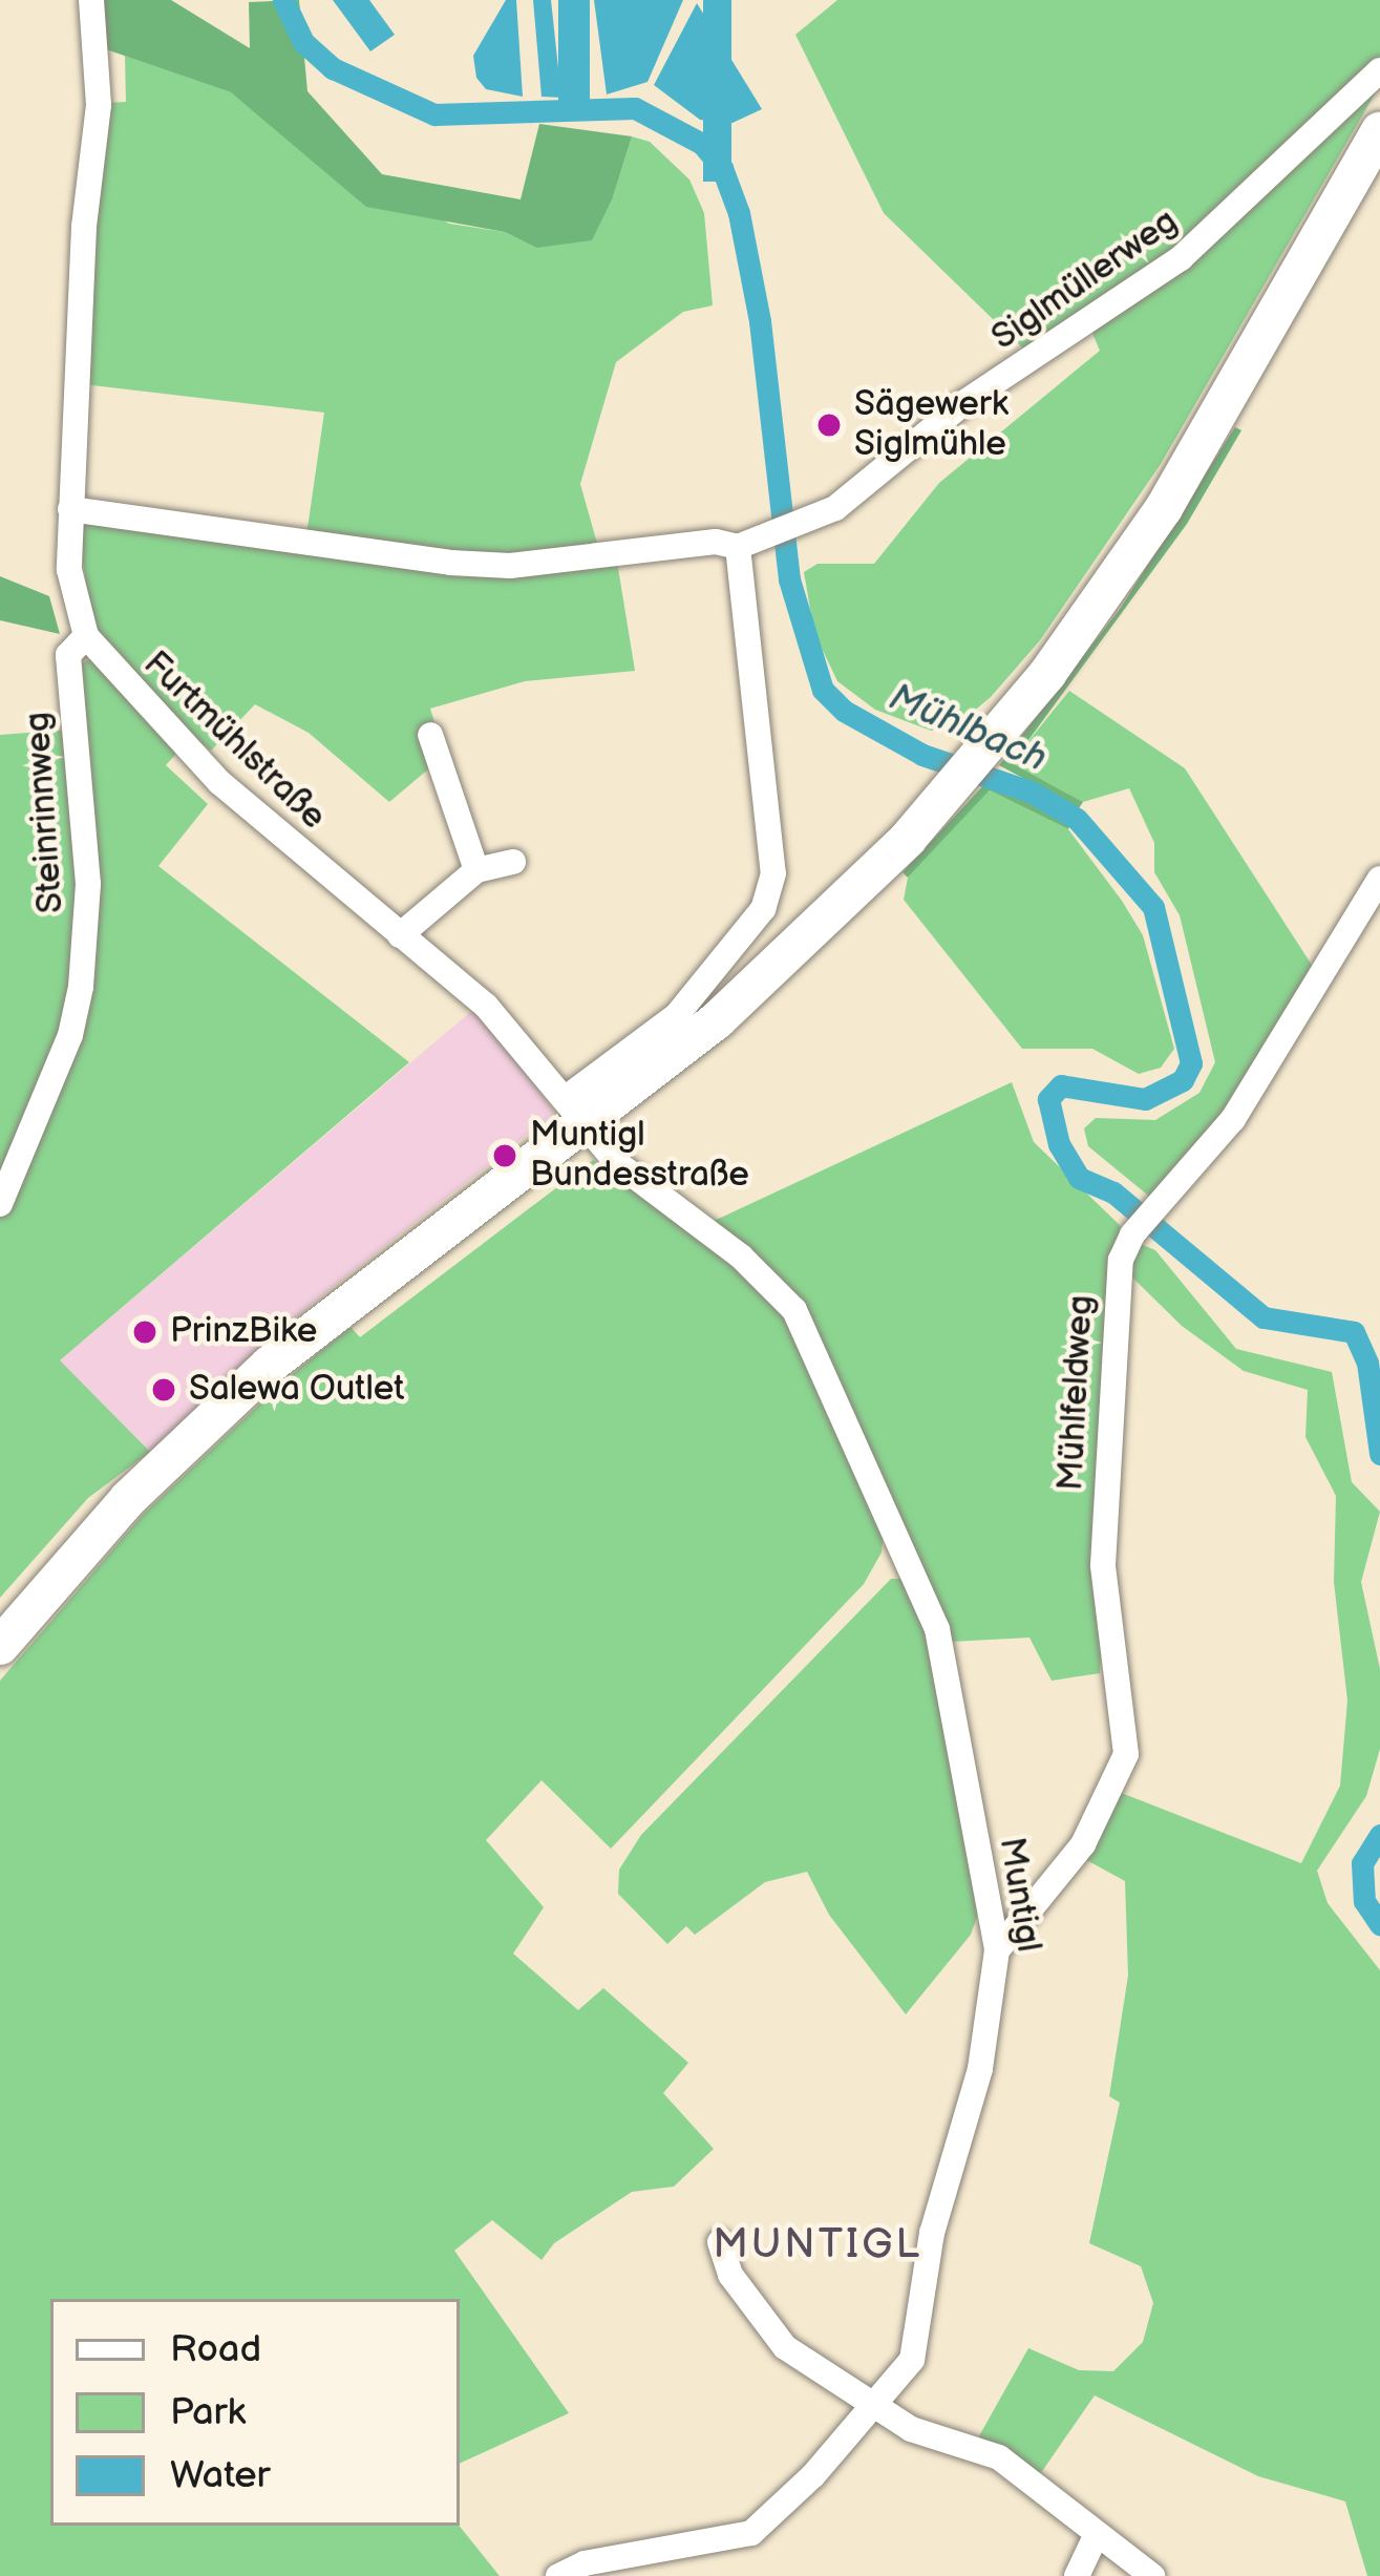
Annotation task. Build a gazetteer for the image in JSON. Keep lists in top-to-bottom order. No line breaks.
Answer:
{"streets":{"street":["Siglmüllerweg","Furtmühlstraße","Steinrinnweg","Mühlfeldweg","Muntigl"]},"crossings":[["Siglmüllerweg","Furtmühlstraße"],["Furtmühlstraße","Steinrinnweg"],["Furtmühlstraße","Muntigl"],["Mühlfeldweg","Muntigl"]],"districts":["MUNTIGL"],"water":["Mühlbach"],"places":["Sägewerk Siglmühle","Muntigl Bundesstraße","PrinzBike","Salewa Outlet"],"legend":["Road","Park","Water"]}
